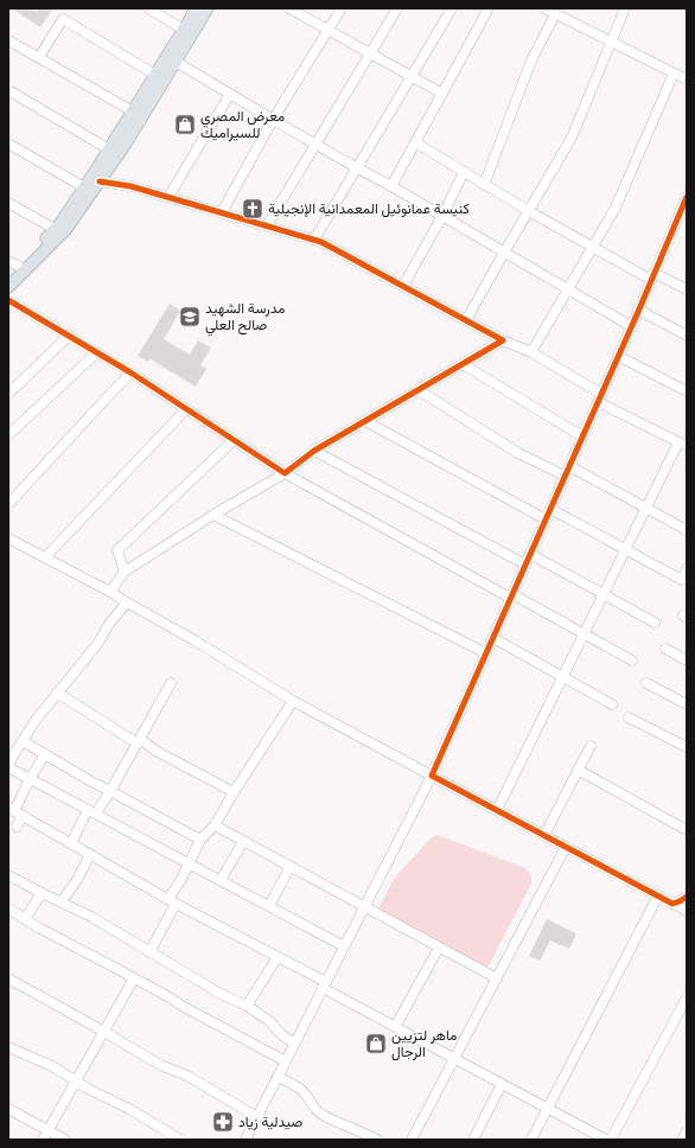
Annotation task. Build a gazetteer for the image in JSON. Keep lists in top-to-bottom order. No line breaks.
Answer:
{"places":{"shop":["معرض المصري للسيراميك","ماهر لتزيين الرجال"],"church":["كنيسة عمانوئيل المعمدانية الإنجيلية"],"school or university":["مدرسة الشهيد صالح العلي"],"pharmacy":["صيدلية زياد"]}}
